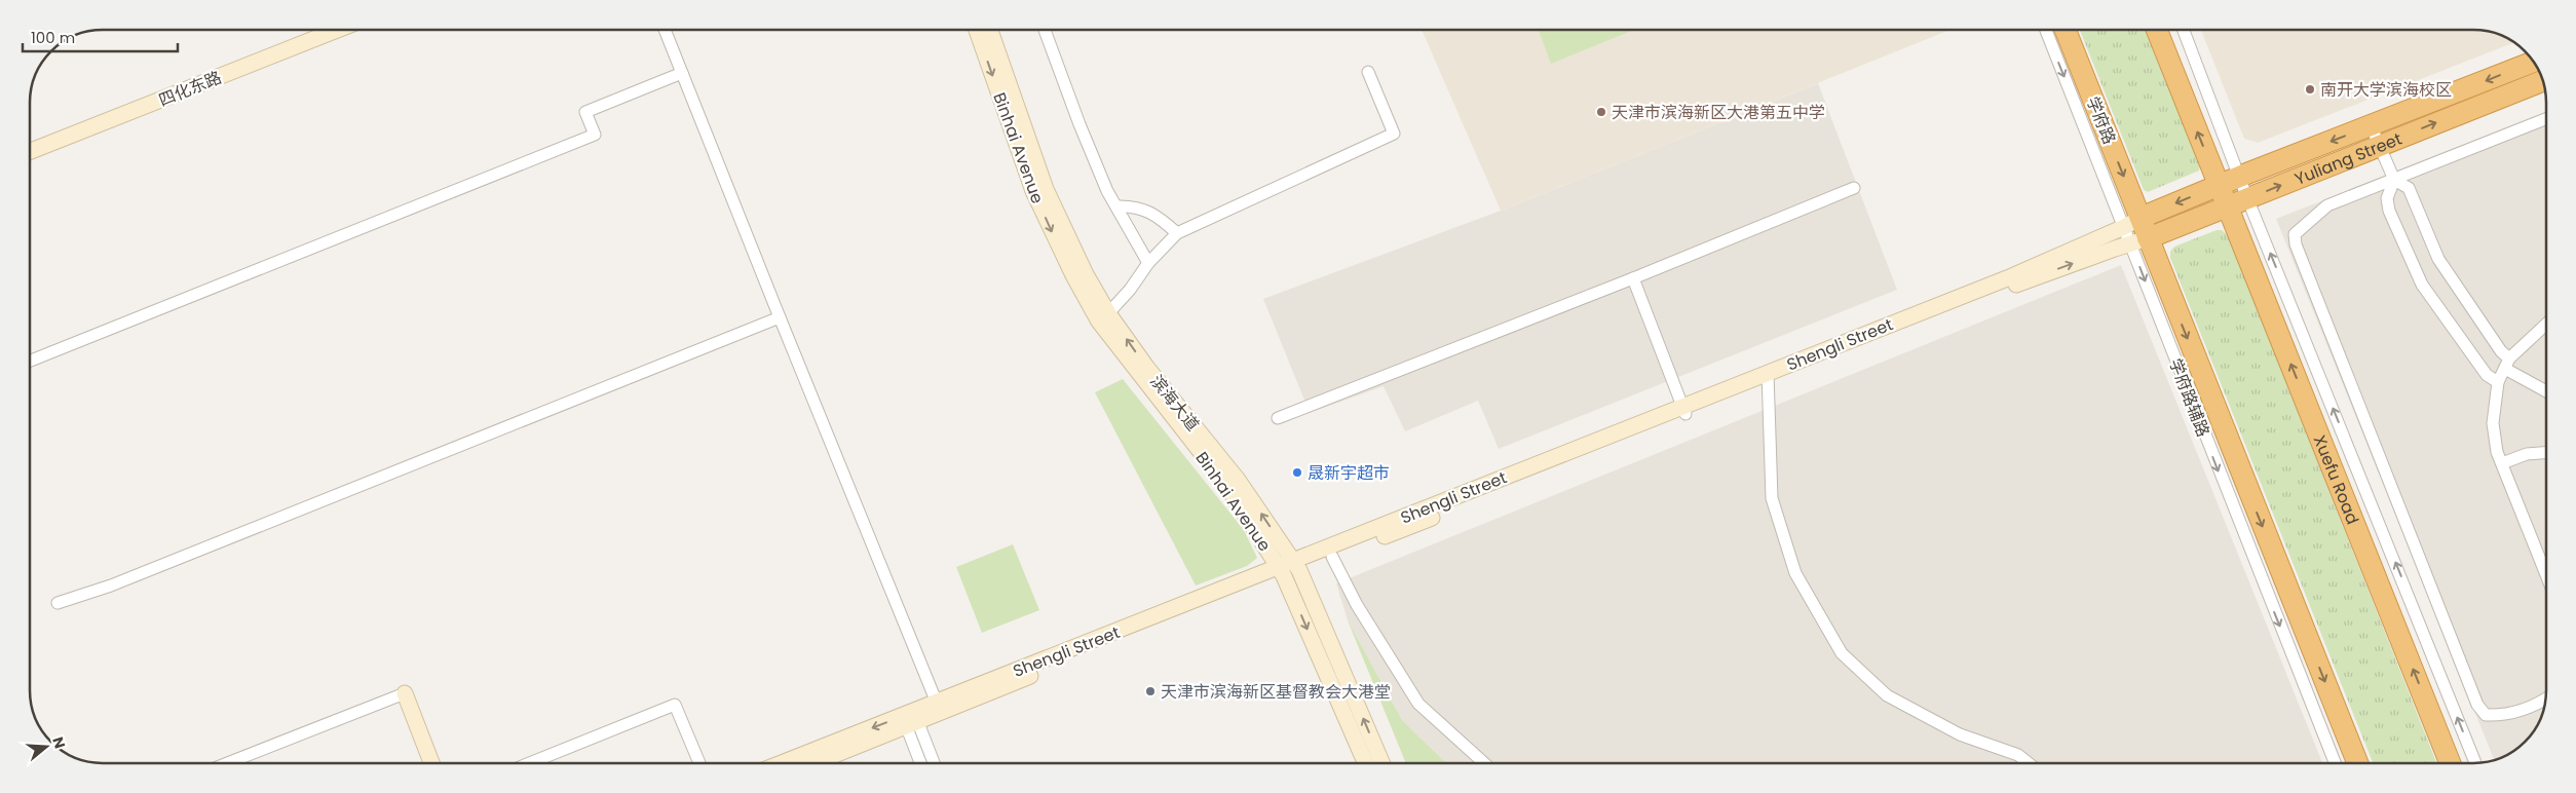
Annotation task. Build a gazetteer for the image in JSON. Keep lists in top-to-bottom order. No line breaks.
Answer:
{"streets":{"highway":["学府路","Yuliang Street","Xuefu Road"],"street":["四化东路","Binhai Avenue","Shengli Street","学府路辅路","滨海大道"]},"crossings":[["学府路","Yuliang Street"],["学府路","Shengli Street"],["Binhai Avenue","Shengli Street"],["Binhai Avenue","滨海大道"],["Yuliang Street","Shengli Street"],["Yuliang Street","学府路辅路"],["Yuliang Street","Xuefu Road"],["Shengli Street","学府路辅路"],["Shengli Street","滨海大道"]],"one_way":["学府路辅路"],"places":["南开大学滨海校区","天津市滨海新区大港第五中学","晟新宇超市","天津市滨海新区基督教会大港堂"],"scale_bar":"100 m","north":"right"}
